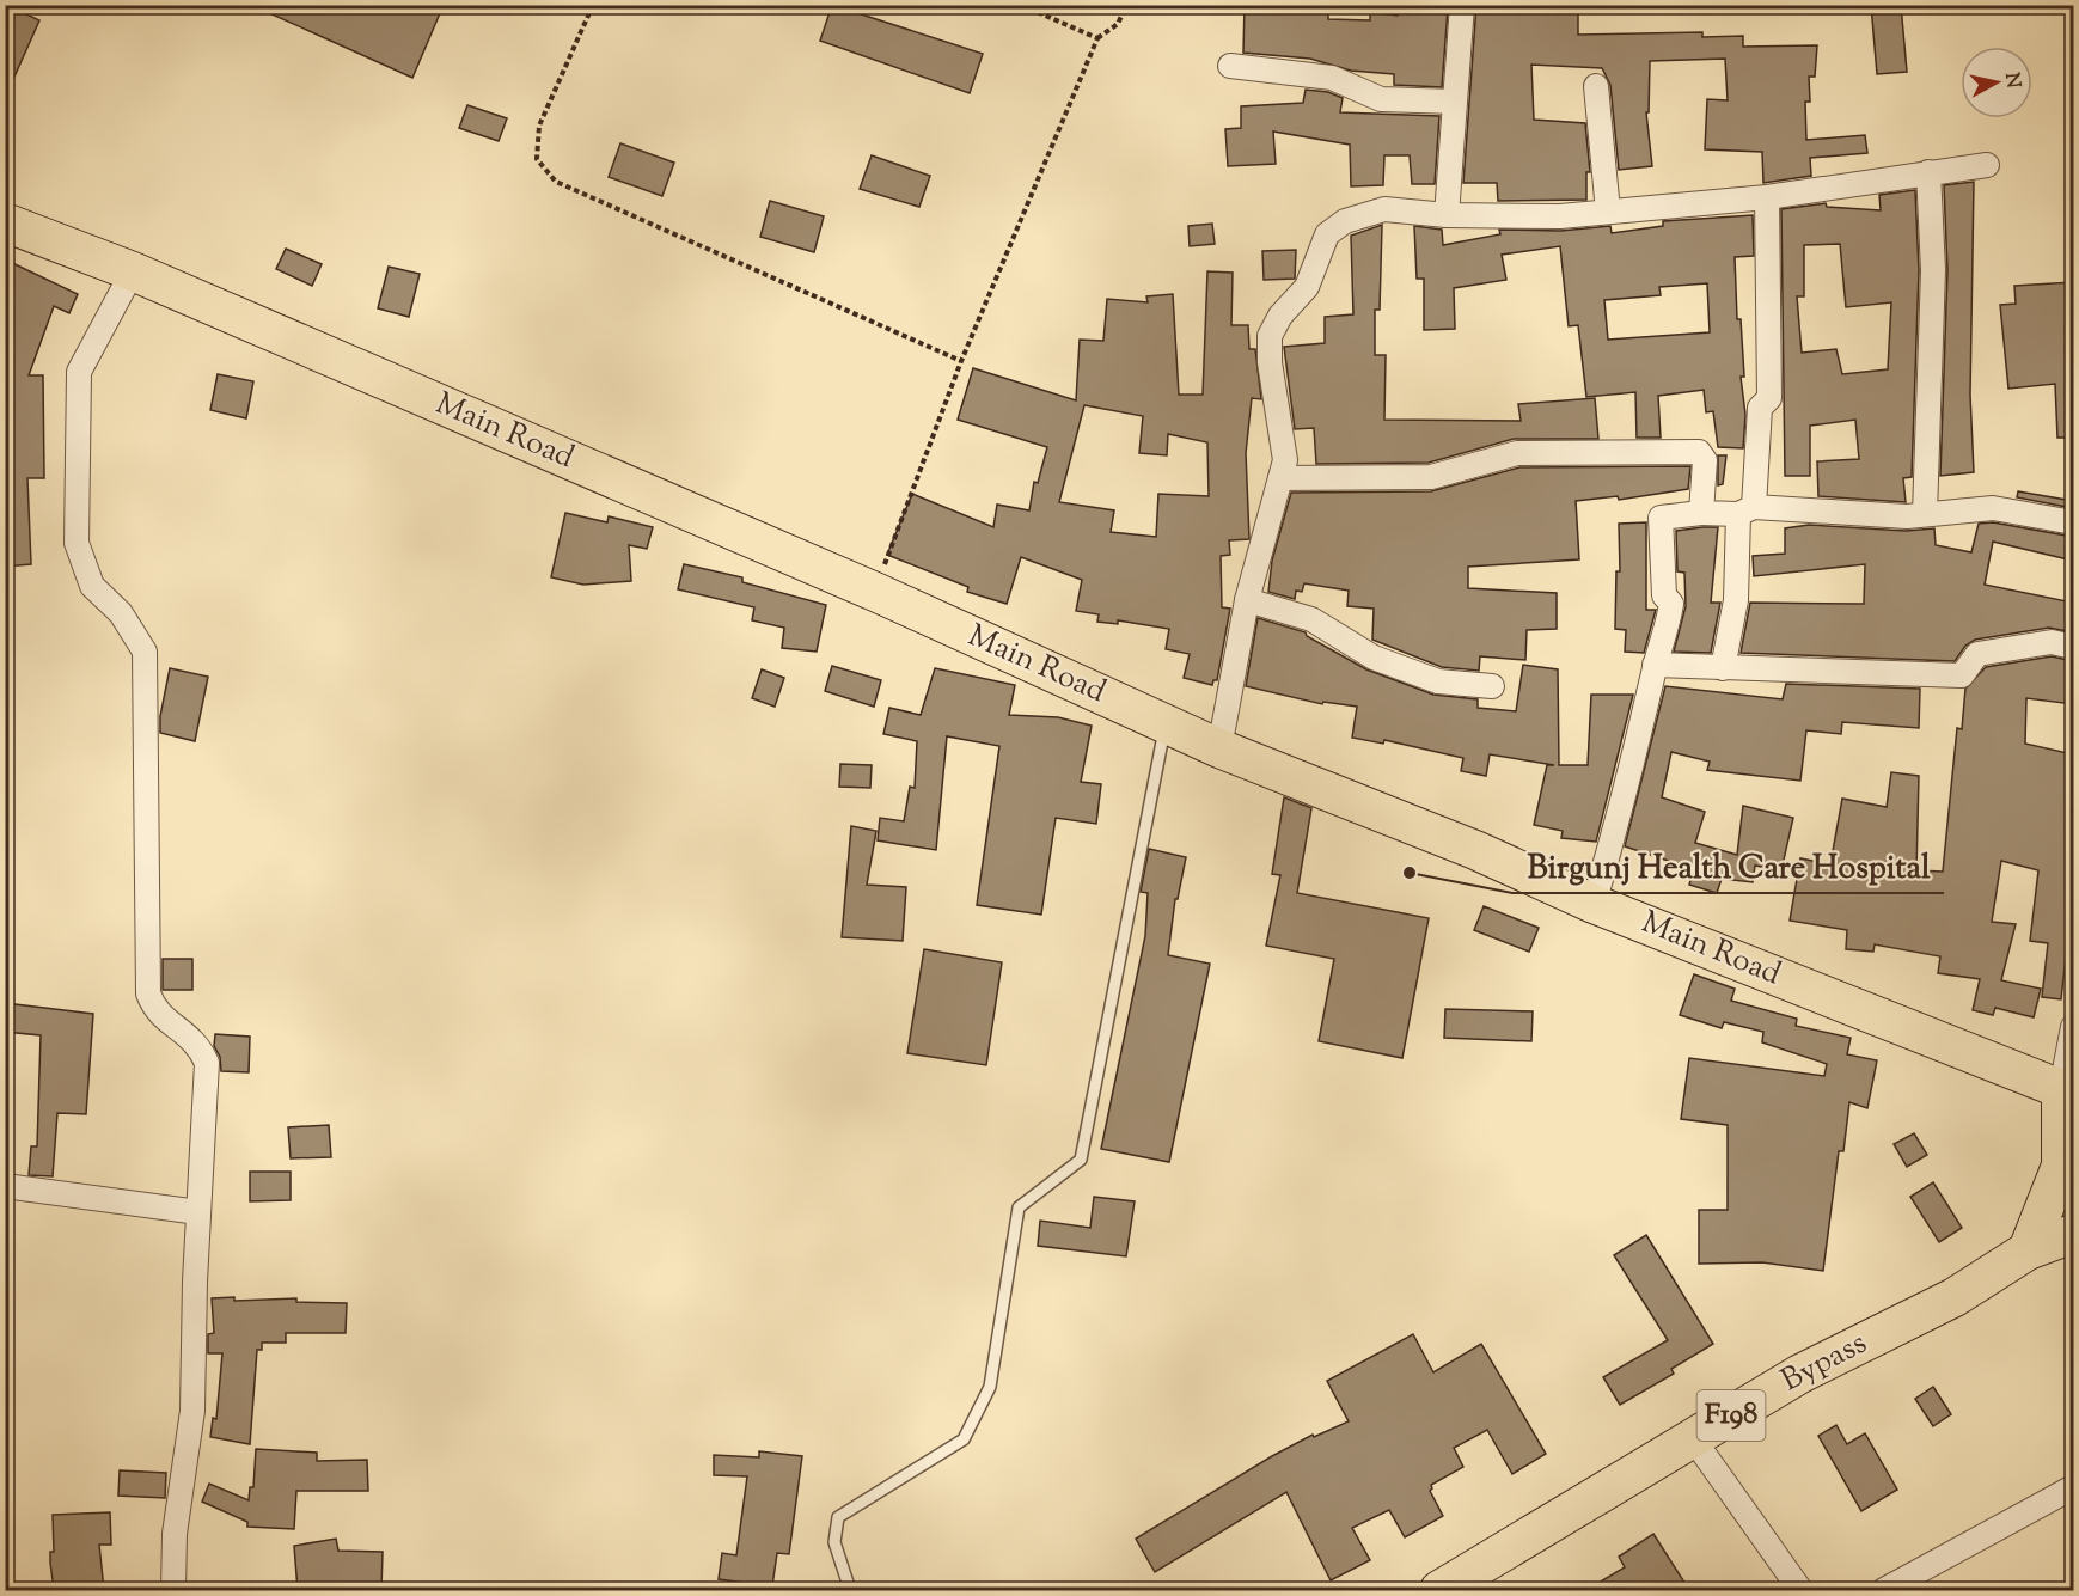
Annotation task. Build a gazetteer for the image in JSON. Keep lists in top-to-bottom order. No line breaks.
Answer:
{"streets":{"main road":["Main Road","Bypass","F198"]},"places":["Birgunj Health Care Hospital"],"north":"right"}
